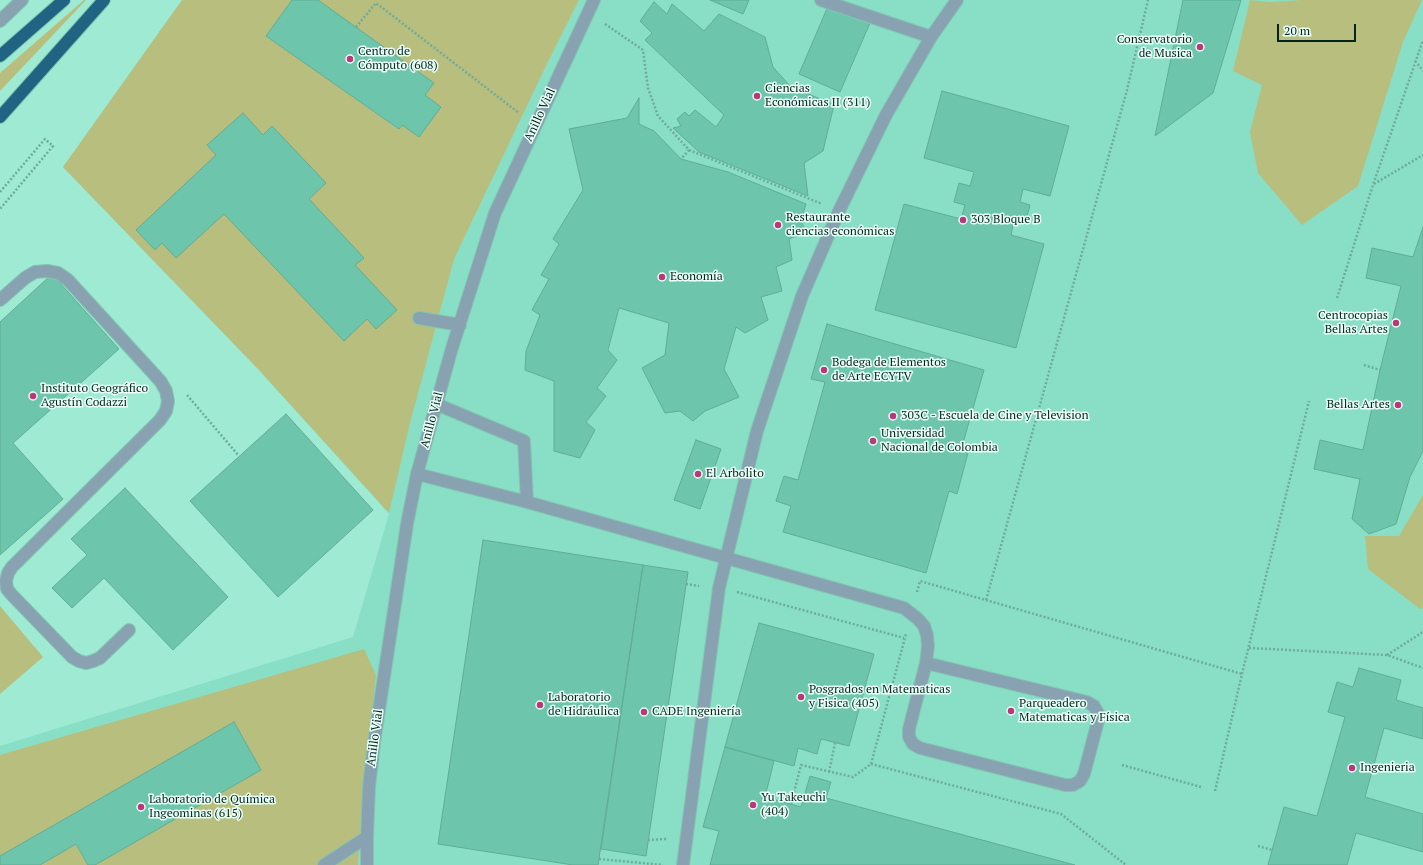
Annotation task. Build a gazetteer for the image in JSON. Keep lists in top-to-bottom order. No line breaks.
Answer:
{"streets":{"street":["Anillo Vial"]},"places":["Conservatorio de Musica","Centro de Cómputo (608)","Ciencias Económicas II (311)","303 Bloque B","Restaurante ciencias económicas","Economía","Centrocopias Bellas Artes","Bodega de Elementos de Arte ECYTV","Instituto Geográfico Agustín Codazzi","Bellas Artes","303C - Escuela de Cine y Television","Universidad Nacional de Colombia","El Arbolito","Posgrados en Matematicas y Fisica (405)","Laboratorio de Hidráulica","Parqueadero Matematicas y Física","CADE Ingeniería","Ingenieria","Yu Takeuchi (404)","Laboratorio de Química Ingeominas (615)"],"scale_bar":"20 m"}
